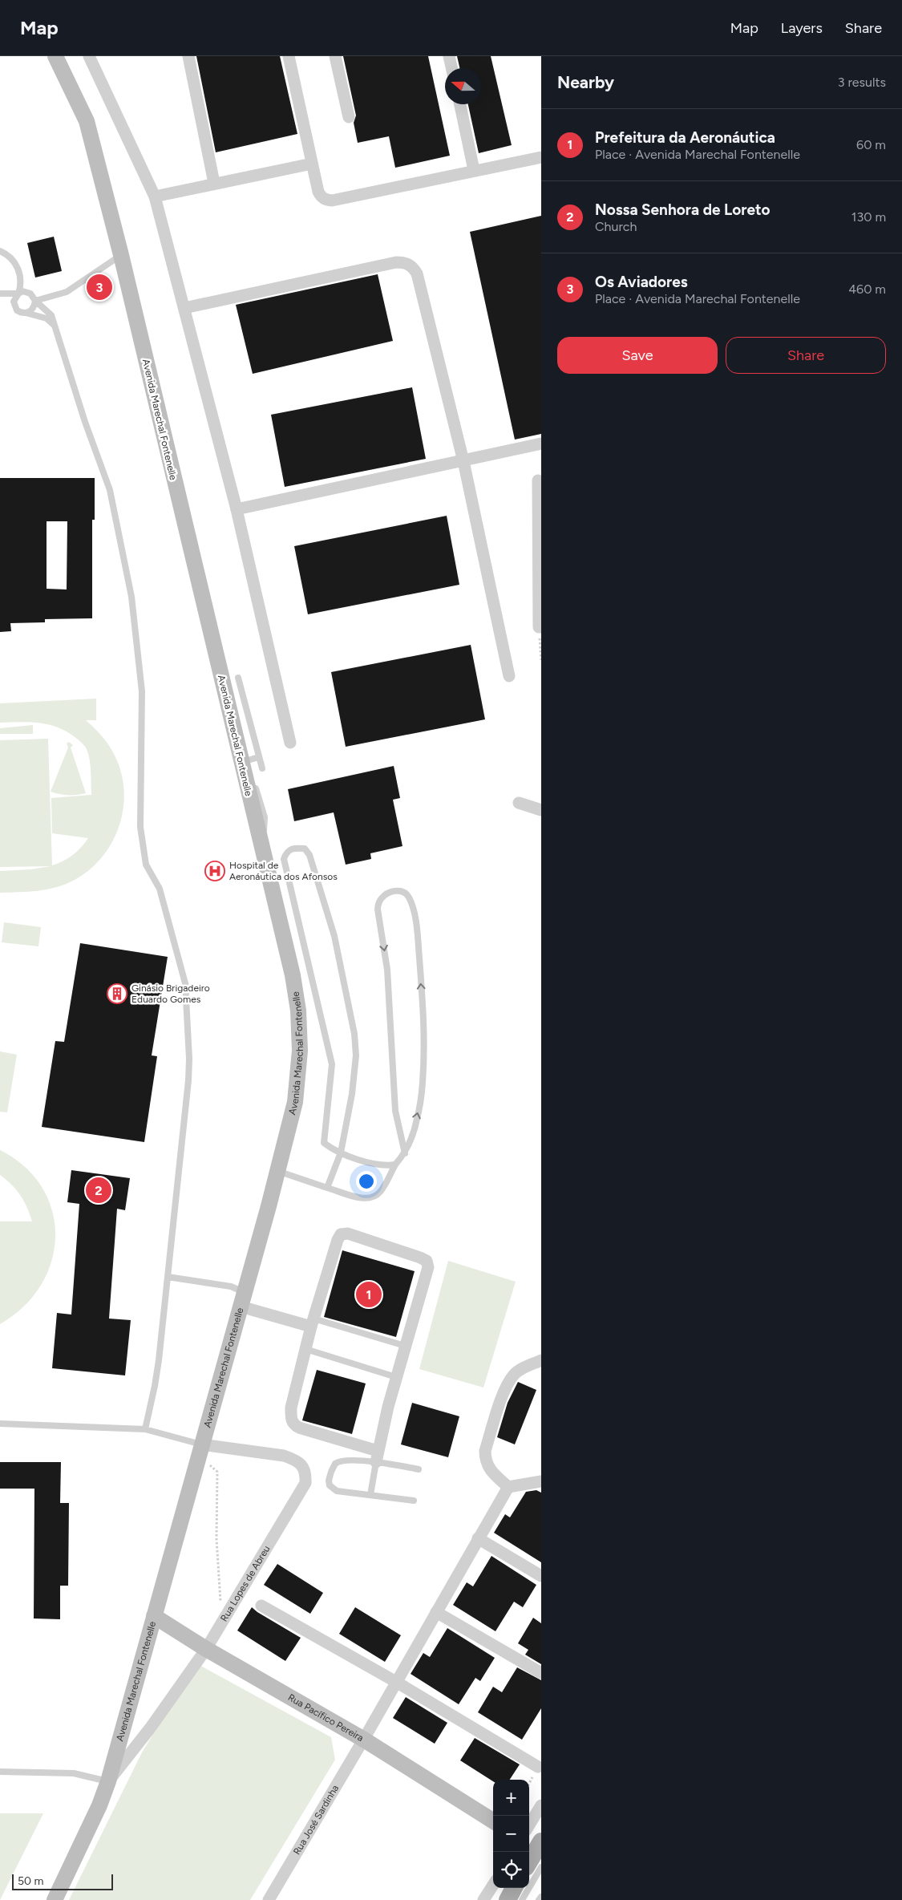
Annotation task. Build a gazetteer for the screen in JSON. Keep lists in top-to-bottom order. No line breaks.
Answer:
{"streets":{"main road":["Avenida Marechal Fontenelle","Rua Pacífico Pereira"],"street":["Rua Lopes de Abreu","Rua José Sardinha"]},"crossings":[["Avenida Marechal Fontenelle","Rua Lopes de Abreu"],["Avenida Marechal Fontenelle","Rua Pacífico Pereira"],["Rua Lopes de Abreu","Rua Pacífico Pereira"],["Rua Pacífico Pereira","Rua José Sardinha"]],"places":{"hospital":["Hospital de Aeronáutica dos Afonsos"],"building":["Ginásio Brigadeiro Eduardo Gomes"]},"scale_bar":"50 m","north":"left","page":{"header":"Map","nav":["Map","Layers","Share"],"heading":["Nearby","3 results"],"list":[{"mark":"1","name":"Prefeitura da Aeronáutica","note":"Place · Avenida Marechal Fontenelle","value":"60 m"},{"mark":"2","name":"Nossa Senhora de Loreto","note":"Church","value":"130 m"},{"mark":"3","name":"Os Aviadores","note":"Place · Avenida Marechal Fontenelle","value":"460 m"}],"pins":["3","2","1"],"buttons":["Save","Share"],"map_buttons":["+","−"],"scale":"50 m"}}
